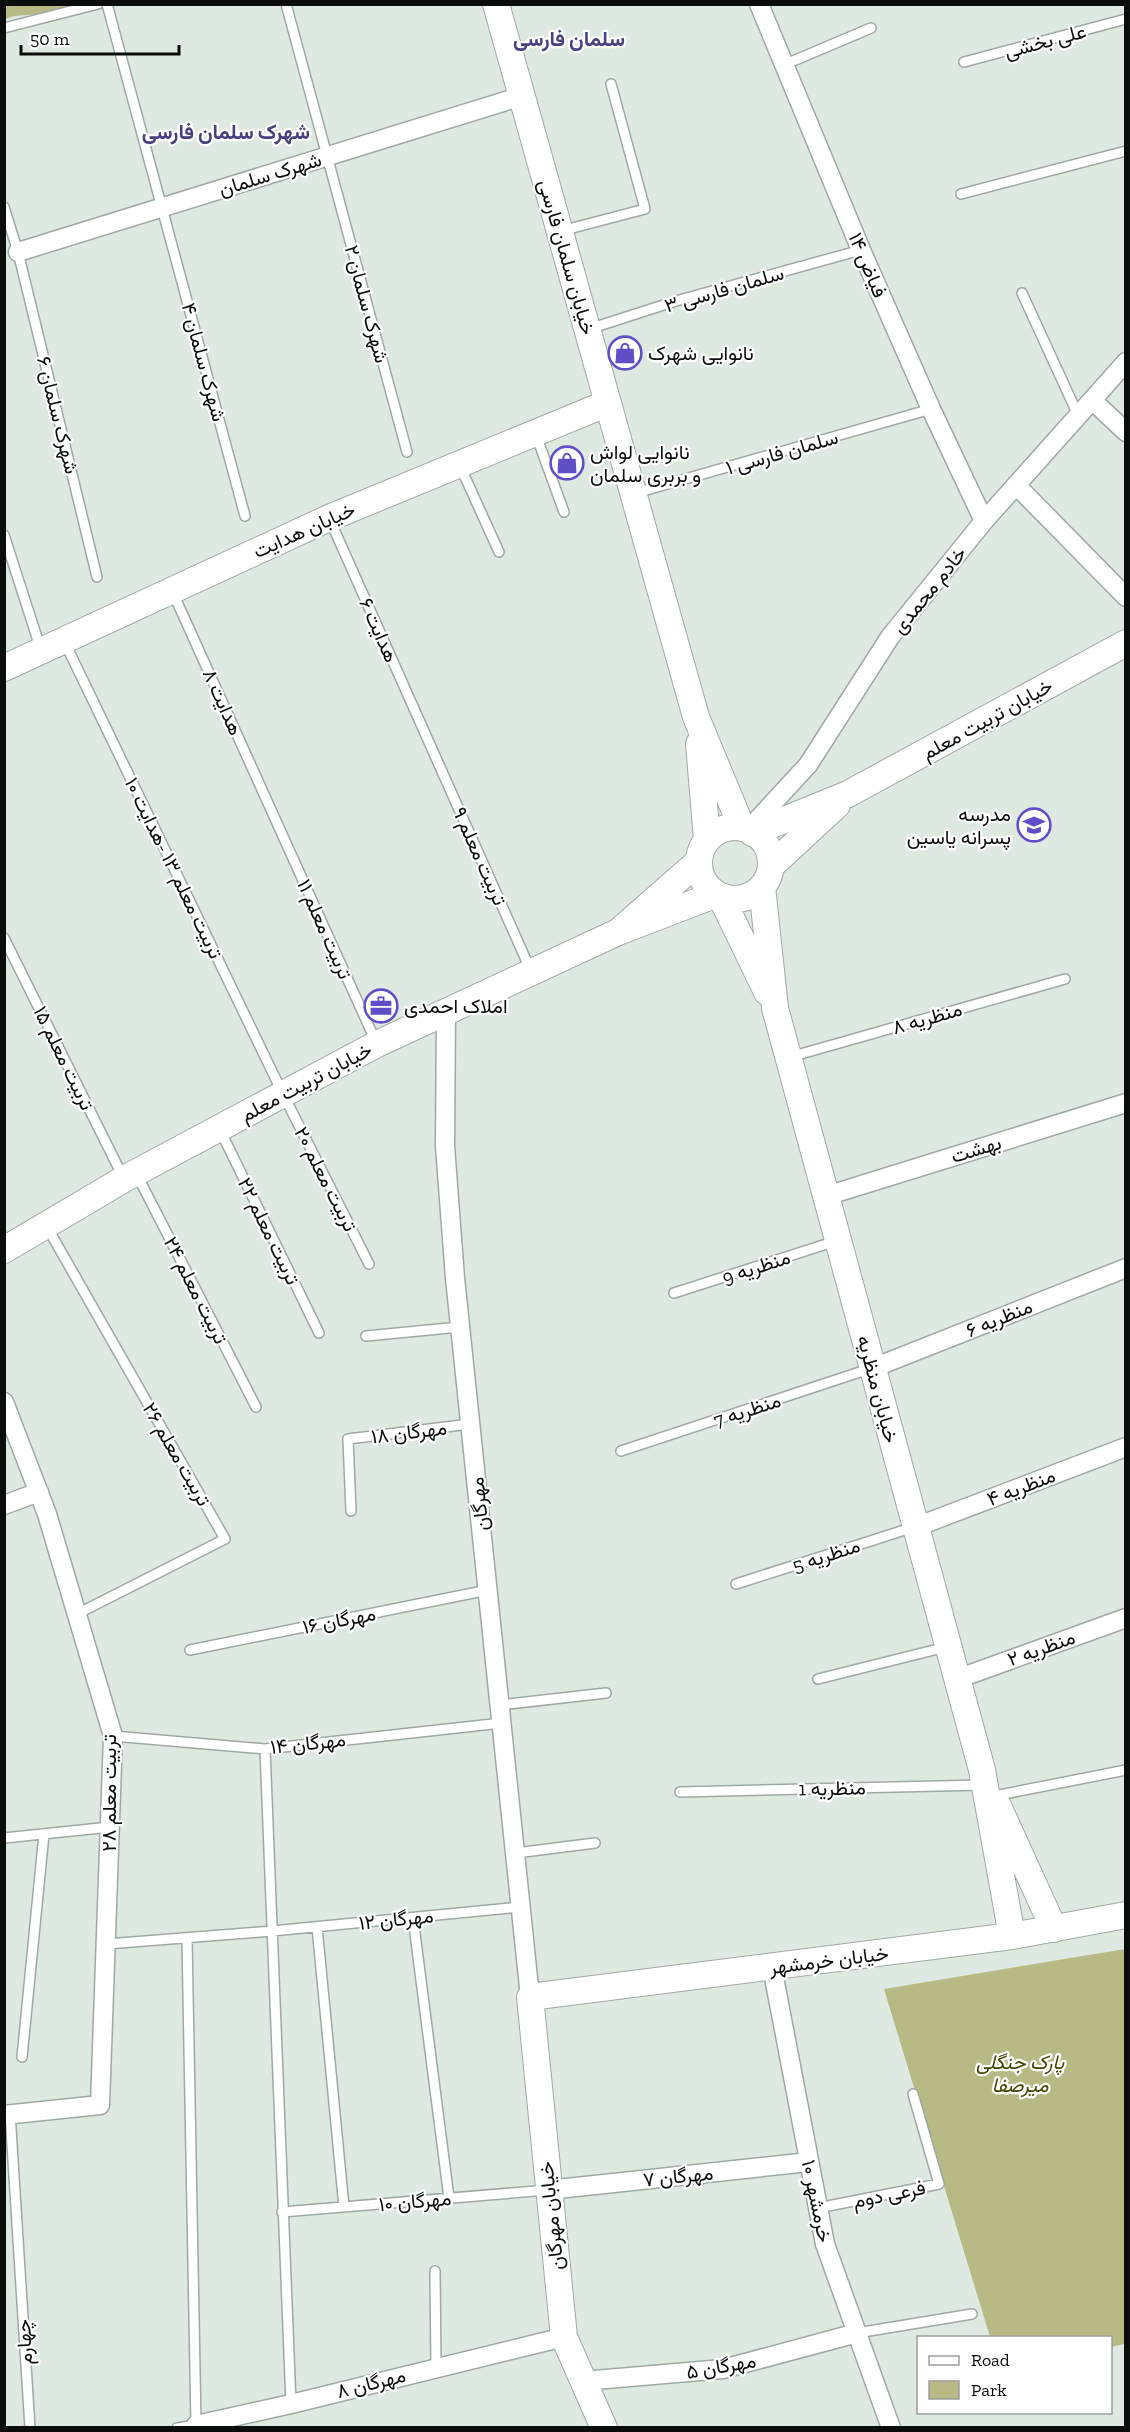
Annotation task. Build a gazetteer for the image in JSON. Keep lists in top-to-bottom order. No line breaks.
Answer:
{"streets":{"street":["شهرک سلمان","خیابان سلمان فارسی","فیاض ۱۴","خیابان هدایت","خادم محمدی","خیابان تربیت معلم","بهشت","منظریه ۶","خیابان منظریه","منظریه ۴","مهرگان","منظریه ۲","تربیت معلم ۲۸","خیابان خرمشهر","مهرگان ۷","خرمشهر ۱۰","خیابان مهرگان","مهرگان ۵","مهرگان ۸"],"lane":["علی بخشی","سلمان فارسی ۳","شهرک سلمان ۲","شهرک سلمان ۴","شهرک سلمان ۶","سلمان فارسی ۱","هدایت ۶","هدایت ۸","تربیت معلم ۹","تربیت معلم ۱۳ -هدایت ۱۰","تربیت معلم ۱۱","منظریه ۸","تربیت معلم ۱۵","تربیت معلم ۲۰","تربیت معلم ۲۲","منظریه 9","تربیت معلم ۲۴","منظریه 7","مهرگان ۱۸","تربیت معلم ۲۶","منظریه 5","مهرگان ۱۶","مهرگان ۱۴","منظریه 1","مهرگان ۱۲","فرعی دوم","مهرگان ۱۰","چهارم"]},"crossings":[["شهرک سلمان","خیابان سلمان فارسی"],["شهرک سلمان","شهرک سلمان ۲"],["شهرک سلمان","شهرک سلمان ۴"],["شهرک سلمان","شهرک سلمان ۶"],["خیابان سلمان فارسی","سلمان فارسی ۳"],["خیابان سلمان فارسی","سلمان فارسی ۱"],["خیابان سلمان فارسی","خیابان هدایت"],["فیاض ۱۴","سلمان فارسی ۳"],["فیاض ۱۴","سلمان فارسی ۱"],["فیاض ۱۴","خادم محمدی"],["خیابان هدایت","هدایت ۶"],["خیابان هدایت","هدایت ۸"],["خیابان هدایت","تربیت معلم ۱۳ -هدایت ۱۰"],["هدایت ۶","تربیت معلم ۹"],["هدایت ۸","تربیت معلم ۱۱"],["خیابان تربیت معلم","تربیت معلم ۹"],["خیابان تربیت معلم","تربیت معلم ۱۳ -هدایت ۱۰"],["خیابان تربیت معلم","تربیت معلم ۱۱"],["خیابان تربیت معلم","تربیت معلم ۱۵"],["خیابان تربیت معلم","تربیت معلم ۲۰"],["خیابان تربیت معلم","تربیت معلم ۲۲"],["خیابان تربیت معلم","تربیت معلم ۲۴"],["خیابان تربیت معلم","تربیت معلم ۲۶"],["خیابان تربیت معلم","مهرگان"],["تربیت معلم ۱۳ -هدایت ۱۰","تربیت معلم ۲۰"],["منظریه ۸","خیابان منظریه"],["تربیت معلم ۱۵","تربیت معلم ۲۴"],["بهشت","خیابان منظریه"],["منظریه 9","خیابان منظریه"],["منظریه ۶","خیابان منظریه"],["منظریه ۶","منظریه 7"],["خیابان منظریه","منظریه 7"],["خیابان منظریه","منظریه ۴"],["خیابان منظریه","منظریه 5"],["خیابان منظریه","منظریه ۲"],["خیابان منظریه","منظریه 1"],["مهرگان ۱۸","مهرگان"],["تربیت معلم ۲۶","تربیت معلم ۲۸"],["منظریه ۴","منظریه 5"],["مهرگان","مهرگان ۱۶"],["مهرگان","مهرگان ۱۴"],["مهرگان","مهرگان ۱۲"],["مهرگان","خیابان خرمشهر"],["مهرگان","خیابان مهرگان"],["مهرگان ۱۴","تربیت معلم ۲۸"],["تربیت معلم ۲۸","مهرگان ۱۲"],["تربیت معلم ۲۸","چهارم"],["خیابان خرمشهر","خرمشهر ۱۰"],["خیابان خرمشهر","خیابان مهرگان"],["مهرگان ۷","مهرگان ۱۰"],["مهرگان ۷","خرمشهر ۱۰"],["مهرگان ۷","خیابان مهرگان"],["فرعی دوم","خرمشهر ۱۰"],["مهرگان ۱۰","خیابان مهرگان"],["خرمشهر ۱۰","مهرگان ۵"],["خیابان مهرگان","مهرگان ۵"],["خیابان مهرگان","مهرگان ۸"]],"districts":["سلمان فارسی","شهرک سلمان فارسی"],"parks":["پارک جنگلی میرصفا"],"places":{"shop":["نانوایی شهرک","نانوایی لواش و بربری سلمان"],"school or university":["مدرسه پسرانه یاسین"],"office":["املاک احمدی"]},"legend":["Road","Park"],"scale_bar":"50 m"}
